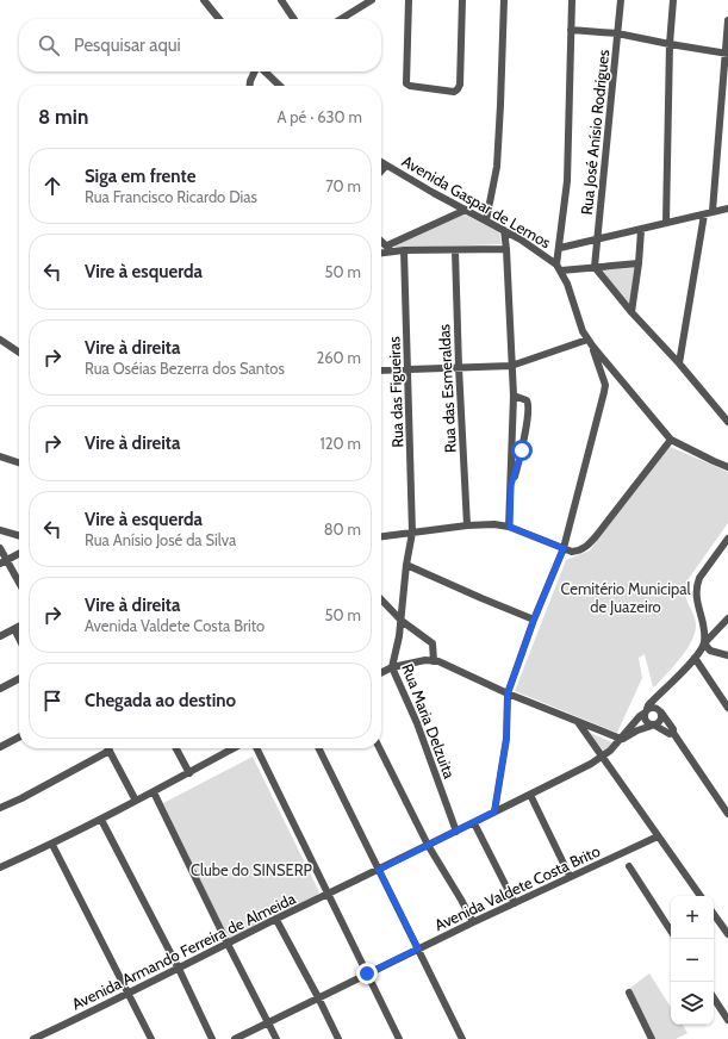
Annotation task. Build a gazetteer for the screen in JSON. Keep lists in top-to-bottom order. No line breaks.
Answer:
{"streets":{"street":["Rua José Anísio Rodrigues","Avenida Gaspar de Lemos","Rua das Esmeraldas","Rua das Figueiras","Rua Maria Delzuita","Avenida Valdete Costa Brito","Avenida Armando Ferreira de Almeida"]},"crossings":[["Rua das Figueiras","Rua Maria Delzuita"],["Rua Maria Delzuita","Avenida Armando Ferreira de Almeida"]],"parks":["Cemitério Municipal de Juazeiro","Clube do SINSERP"],"page":{"search":"Pesquisar aqui","heading":["8 min","A pé · 630 m"],"list":[["Siga em frente","Rua Francisco Ricardo Dias","70 m"],["Vire à esquerda","50 m"],["Vire à direita","Rua Oséias Bezerra dos Santos","260 m"],["Vire à direita","120 m"],["Vire à esquerda","Rua Anísio José da Silva","80 m"],["Vire à direita","Avenida Valdete Costa Brito","50 m"],"Chegada ao destino"],"map_buttons":["+","−"]}}
